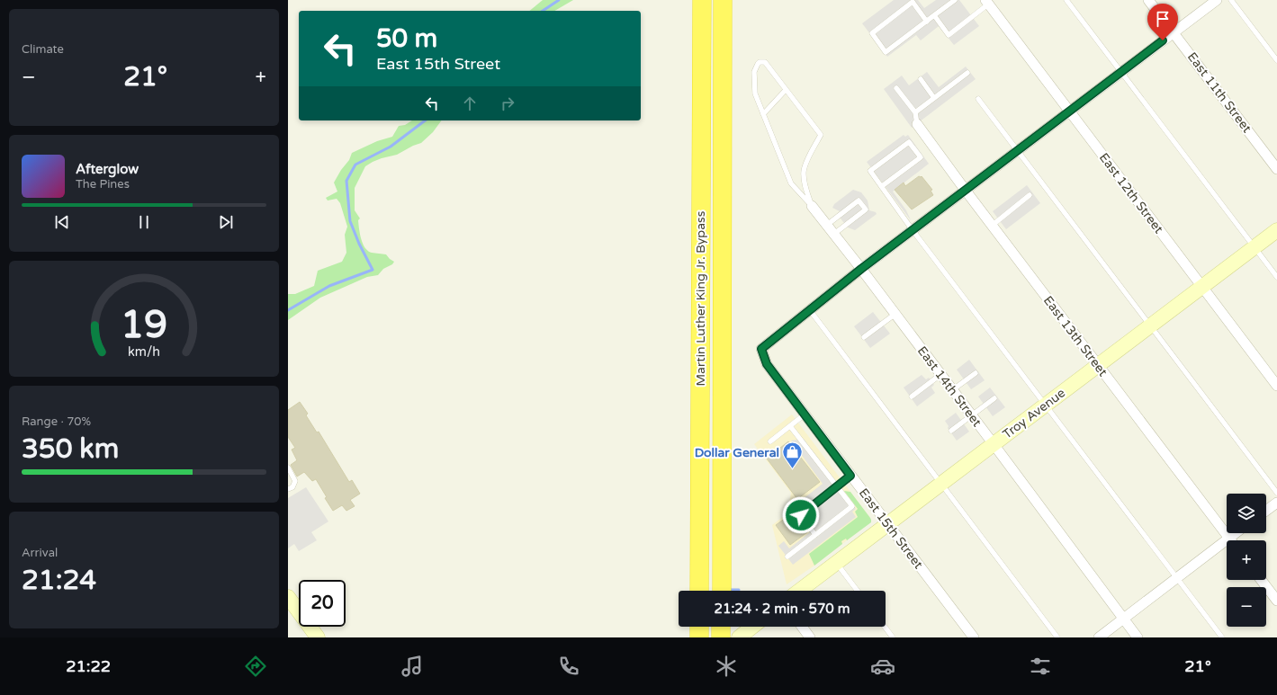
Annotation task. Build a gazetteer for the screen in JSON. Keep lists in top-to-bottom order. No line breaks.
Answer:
{"streets":{"highway":["Martin Luther King Jr. Bypass"],"street":["East 11th Street","East 12th Street","East 13th Street","East 14th Street","Troy Avenue","East 15th Street"]},"crossings":[["East 12th Street","Troy Avenue"],["East 13th Street","Troy Avenue"],["East 14th Street","Troy Avenue"],["Troy Avenue","East 15th Street"]],"places":{"shop":["Dollar General"]},"page":{"tile":["Climate",["Range · 70%","350 km"],["Arrival","21:24"]],"turn":["50 m","East 15th Street"],"heat":["−","21°","+"],"song":["Afterglow","The Pines"],"map_buttons":["+","−"],"limit":"20","trip":"21:24 · 2 min · 570 m","tabs":["21:22","21°"],"gauge":["19","km/h"]}}
